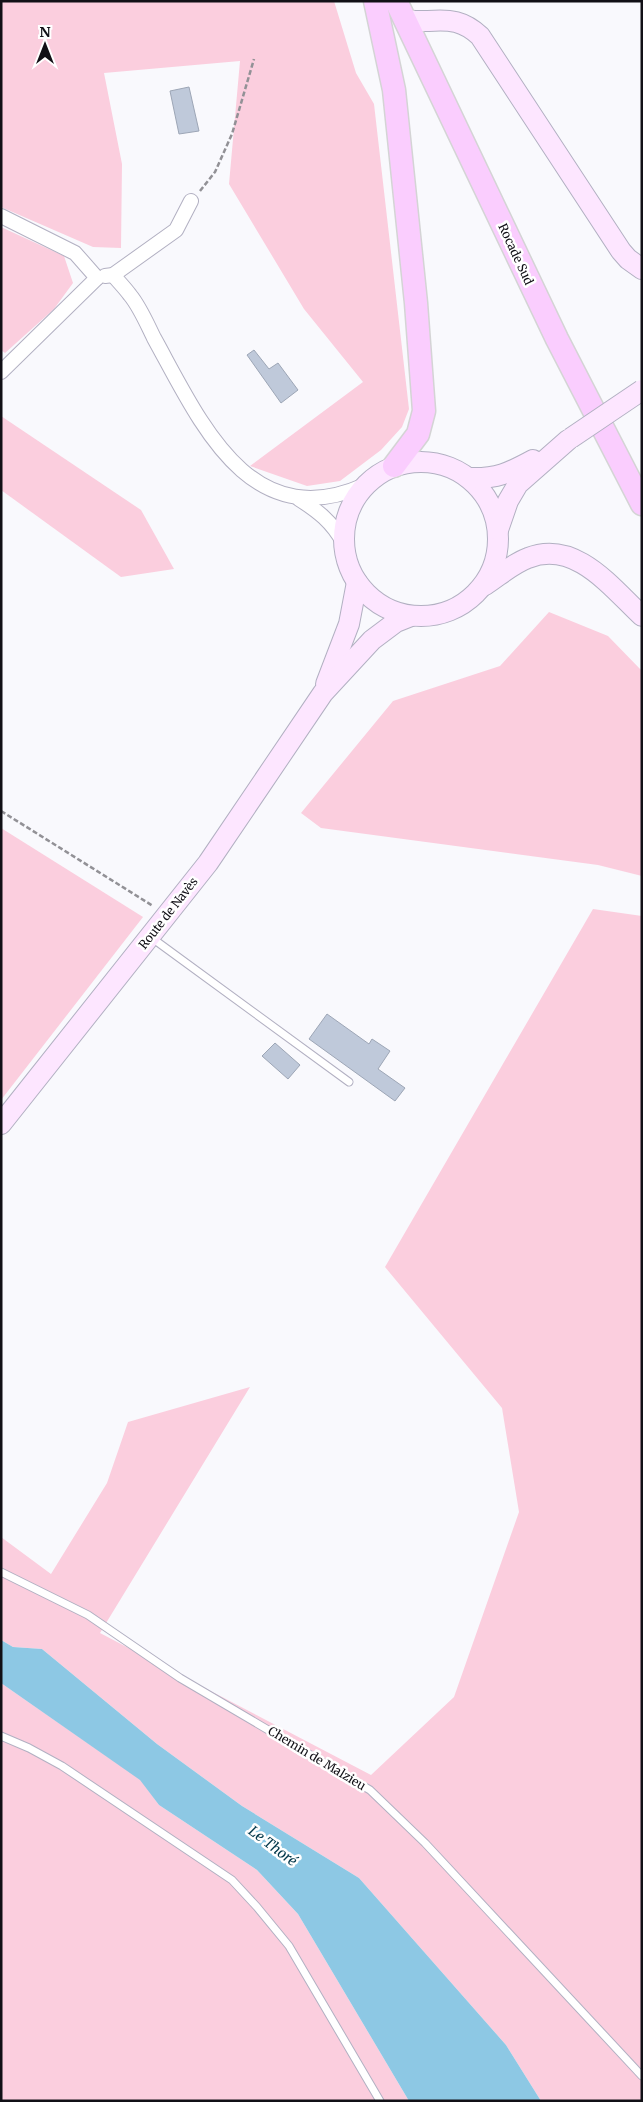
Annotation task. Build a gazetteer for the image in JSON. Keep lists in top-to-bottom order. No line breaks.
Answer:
{"streets":{"main road":["Rocade Sud","Route de Navès"],"lane":["Chemin de Malzieu"]},"water":["Le Thoré"],"north":"top"}
